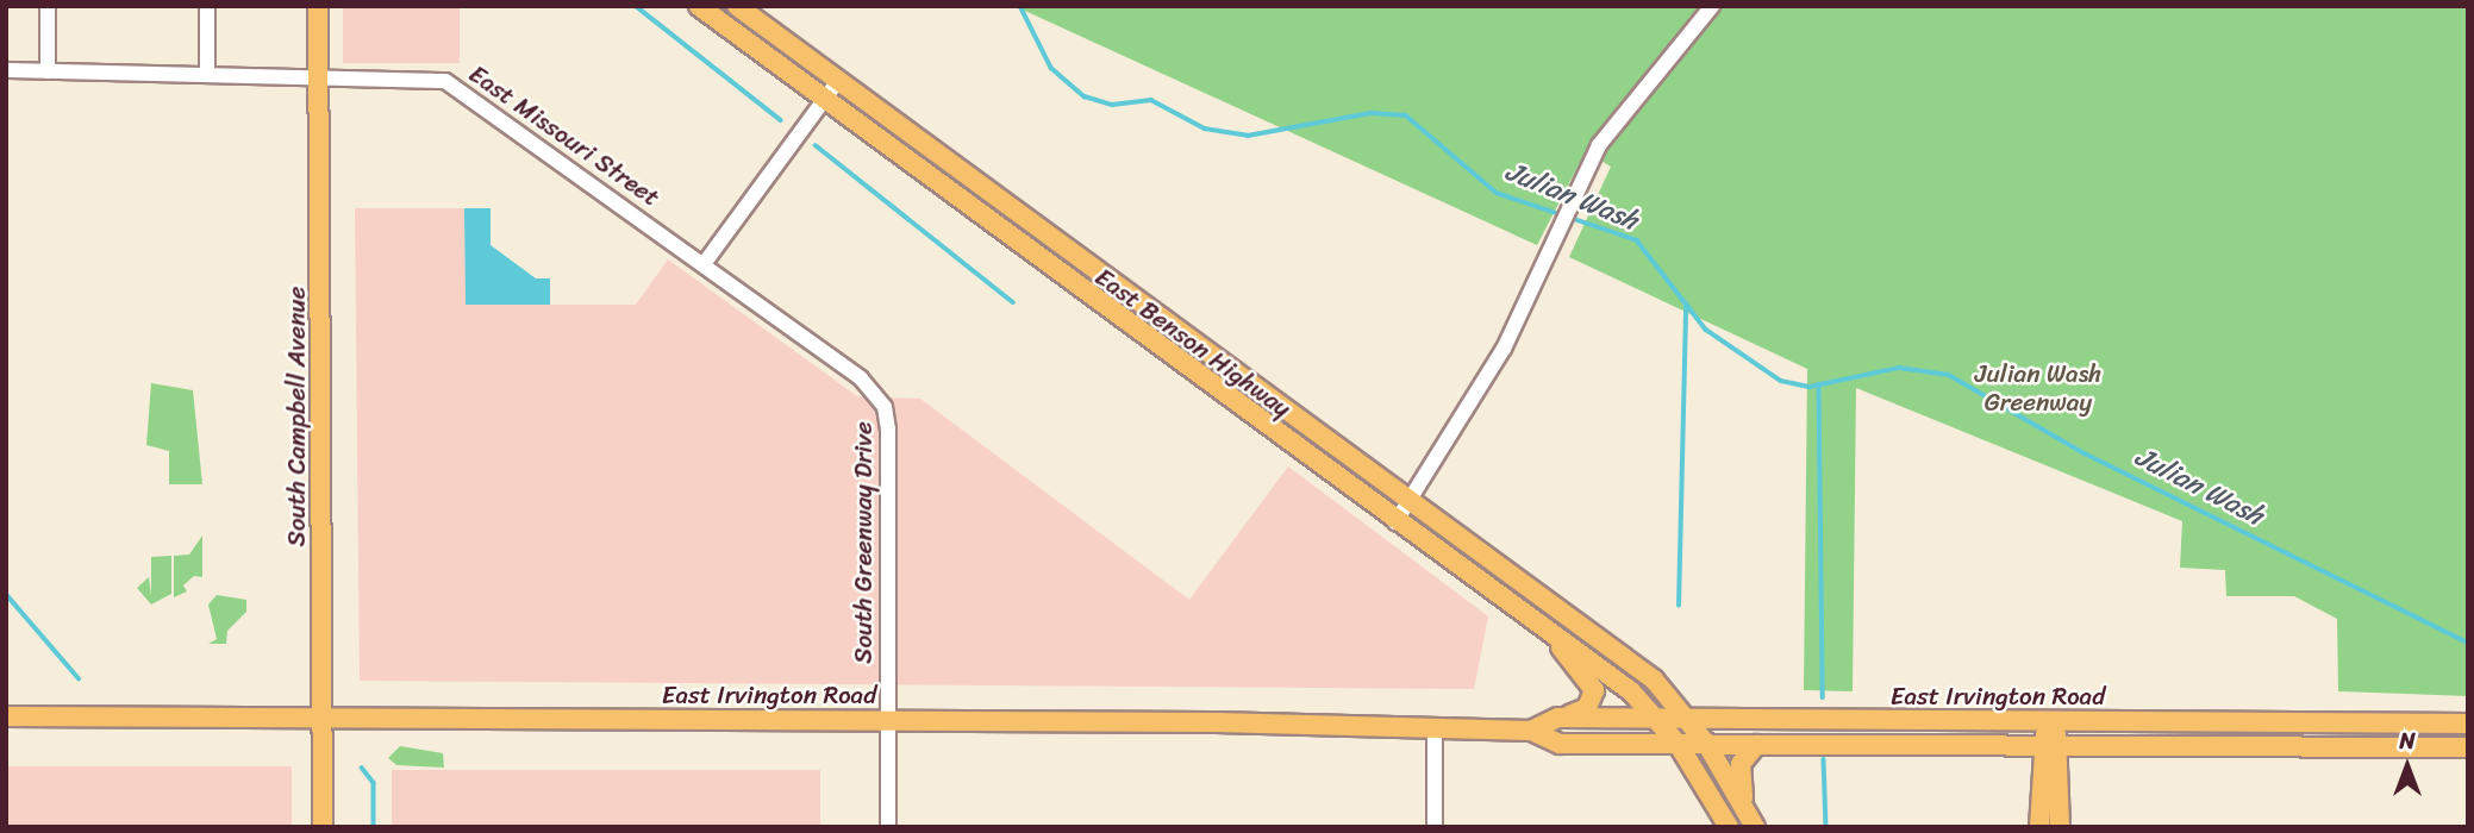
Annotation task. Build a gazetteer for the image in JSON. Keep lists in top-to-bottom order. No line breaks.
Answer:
{"streets":{"main road":["East Benson Highway","South Campbell Avenue","East Irvington Road"],"street":["East Missouri Street","South Greenway Drive"]},"crossings":[["East Missouri Street","South Campbell Avenue"],["East Missouri Street","South Greenway Drive"],["East Benson Highway","East Irvington Road"],["South Campbell Avenue","East Irvington Road"],["South Greenway Drive","East Irvington Road"]],"water":["Julian Wash"],"parks":["Julian Wash Greenway"],"north":"top"}
